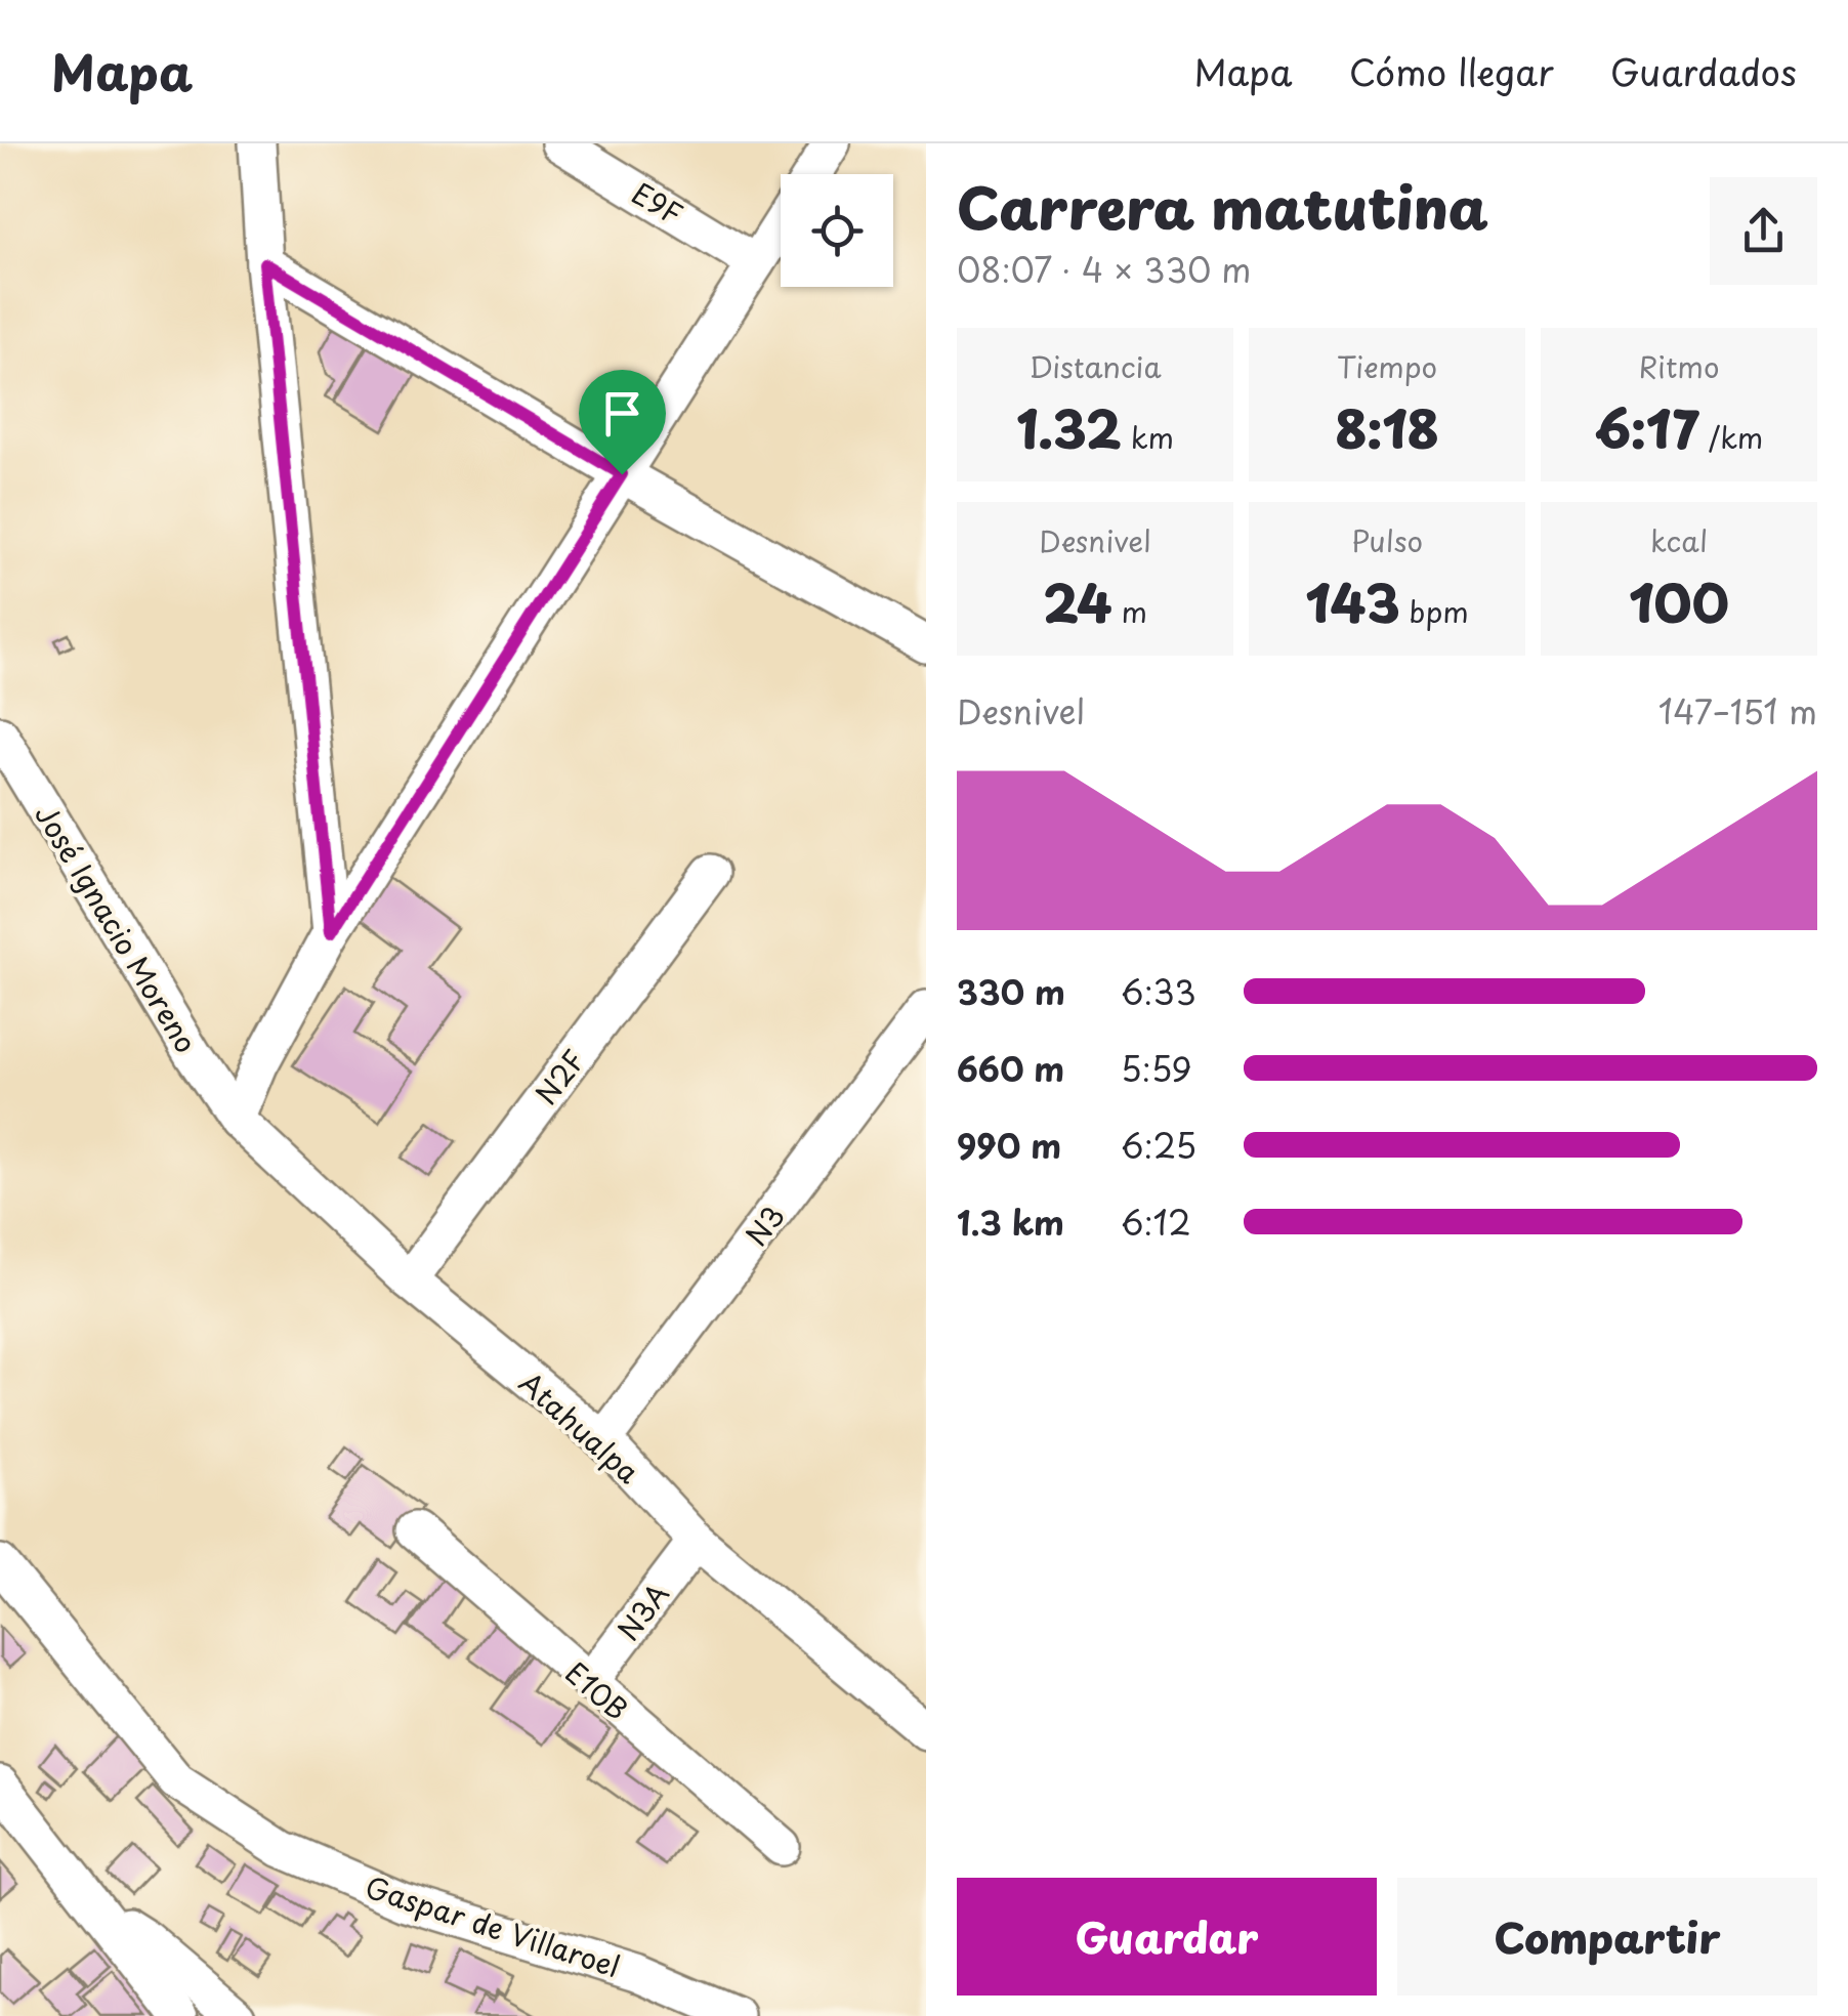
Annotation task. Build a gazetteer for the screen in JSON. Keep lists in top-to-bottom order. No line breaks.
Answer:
{"streets":{"street":["E9F","José Ignacio Moreno","N2F","N3","Atahualpa","N3A","E10B","Gaspar de Villaroel"]},"crossings":[["José Ignacio Moreno","Atahualpa"],["N2F","Atahualpa"],["N3","Atahualpa"],["Atahualpa","N3A"],["N3A","E10B"]],"page":{"header":"Mapa","nav":["Mapa","Cómo llegar","Guardados"],"heading":["Carrera matutina","08:07 · 4 × 330 m"],"stats":[["Distancia","1.32 km"],["Tiempo","8:18"],["Ritmo","6:17 /km"],["Desnivel","24 m"],["Pulso","143 bpm"],["kcal","100"]],"chart":["Desnivel","147–151 m"],"list":[{"name":"330 m","note":"6:33"},{"name":"660 m","note":"5:59"},{"name":"990 m","note":"6:25"},{"name":"1.3 km","note":"6:12"}],"buttons":["Guardar","Compartir"]}}
